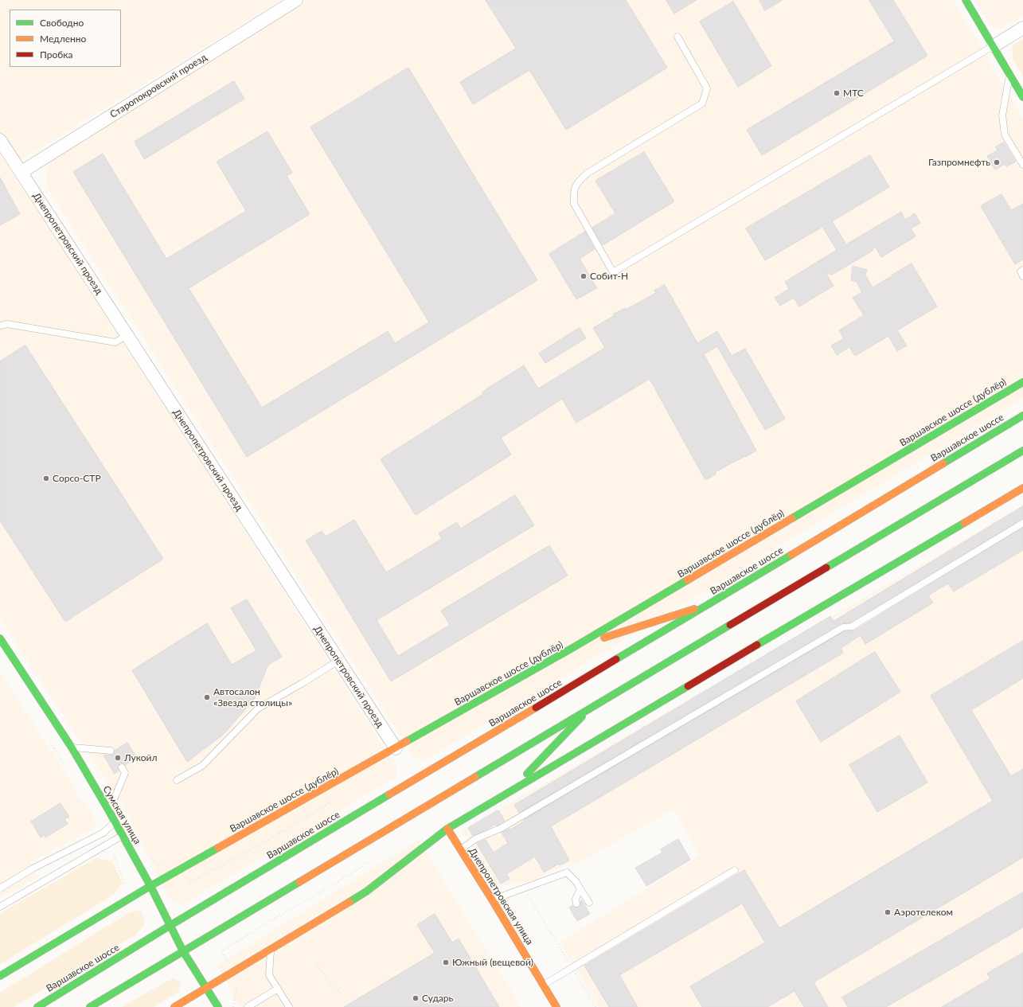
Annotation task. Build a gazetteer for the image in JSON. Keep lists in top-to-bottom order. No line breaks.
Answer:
{"streets":{"main road":["Варшавское шоссе (дублёр)","Варшавское шоссе","Сумская улица","Днепропетровская улица"],"street":["Старопокровский проезд","Днепропетровский проезд"]},"crossings":[["Старопокровский проезд","Днепропетровский проезд"],["Днепропетровский проезд","Варшавское шоссе (дублёр)"],["Варшавское шоссе (дублёр)","Сумская улица"],["Варшавское шоссе","Сумская улица"]],"places":["МТС","Газпромнефть","Собит-Н","Сорсо-СТР","Автосалон «Звезда столицы»","Лукойл","Аэротелеком","Южный (вещевой)","Сударь"],"legend":["Свободно","Медленно","Пробка"]}
